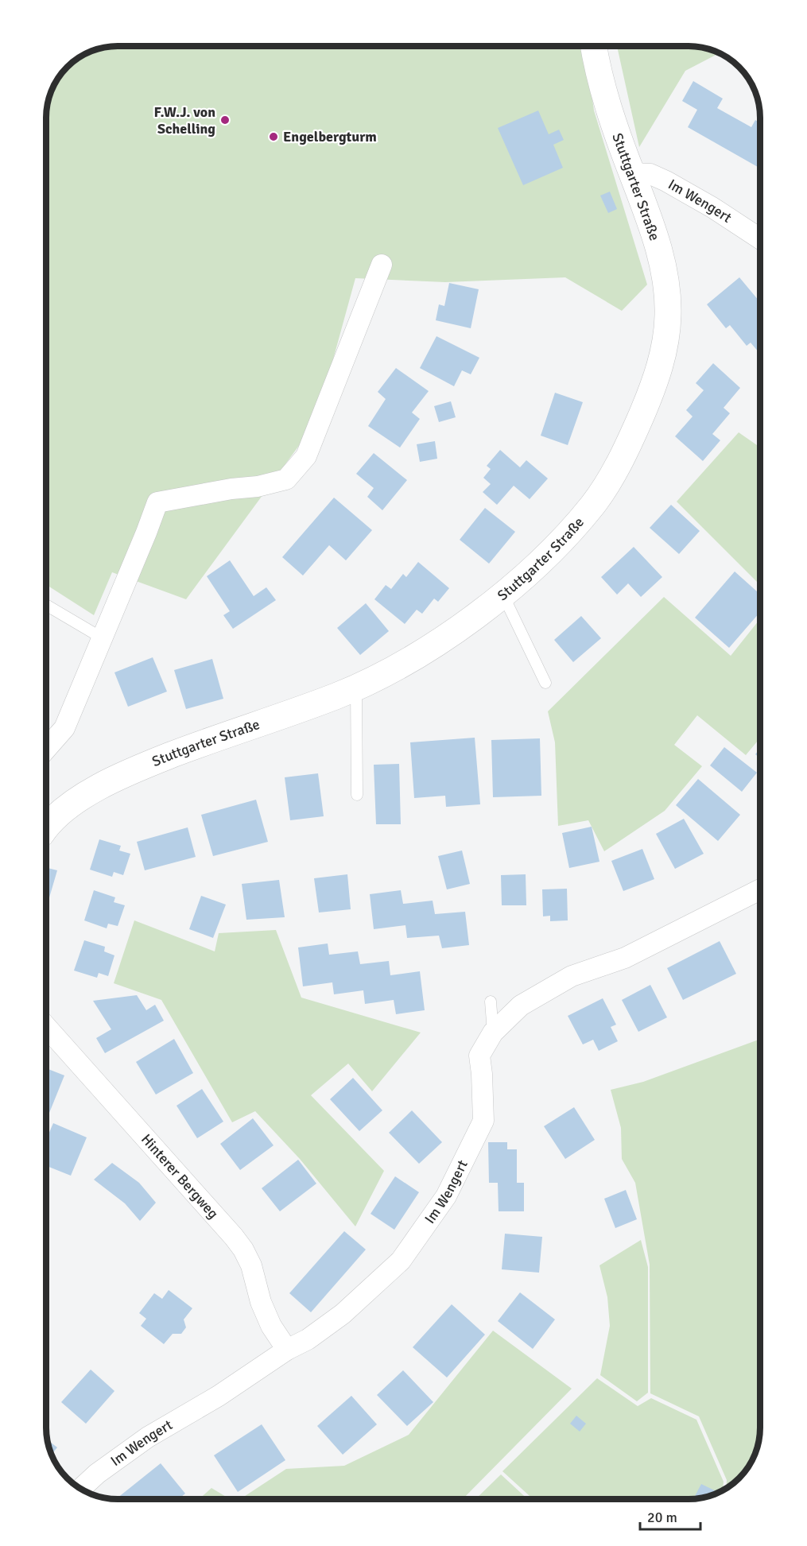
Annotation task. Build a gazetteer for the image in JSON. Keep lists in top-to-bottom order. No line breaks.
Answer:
{"streets":{"main road":["Stuttgarter Straße"],"street":["Im Wengert","Hinterer Bergweg"]},"crossings":[["Stuttgarter Straße","Im Wengert"],["Im Wengert","Hinterer Bergweg"]],"places":["F.W.J. von Schelling","Engelbergturm"],"scale_bar":"20 m"}
